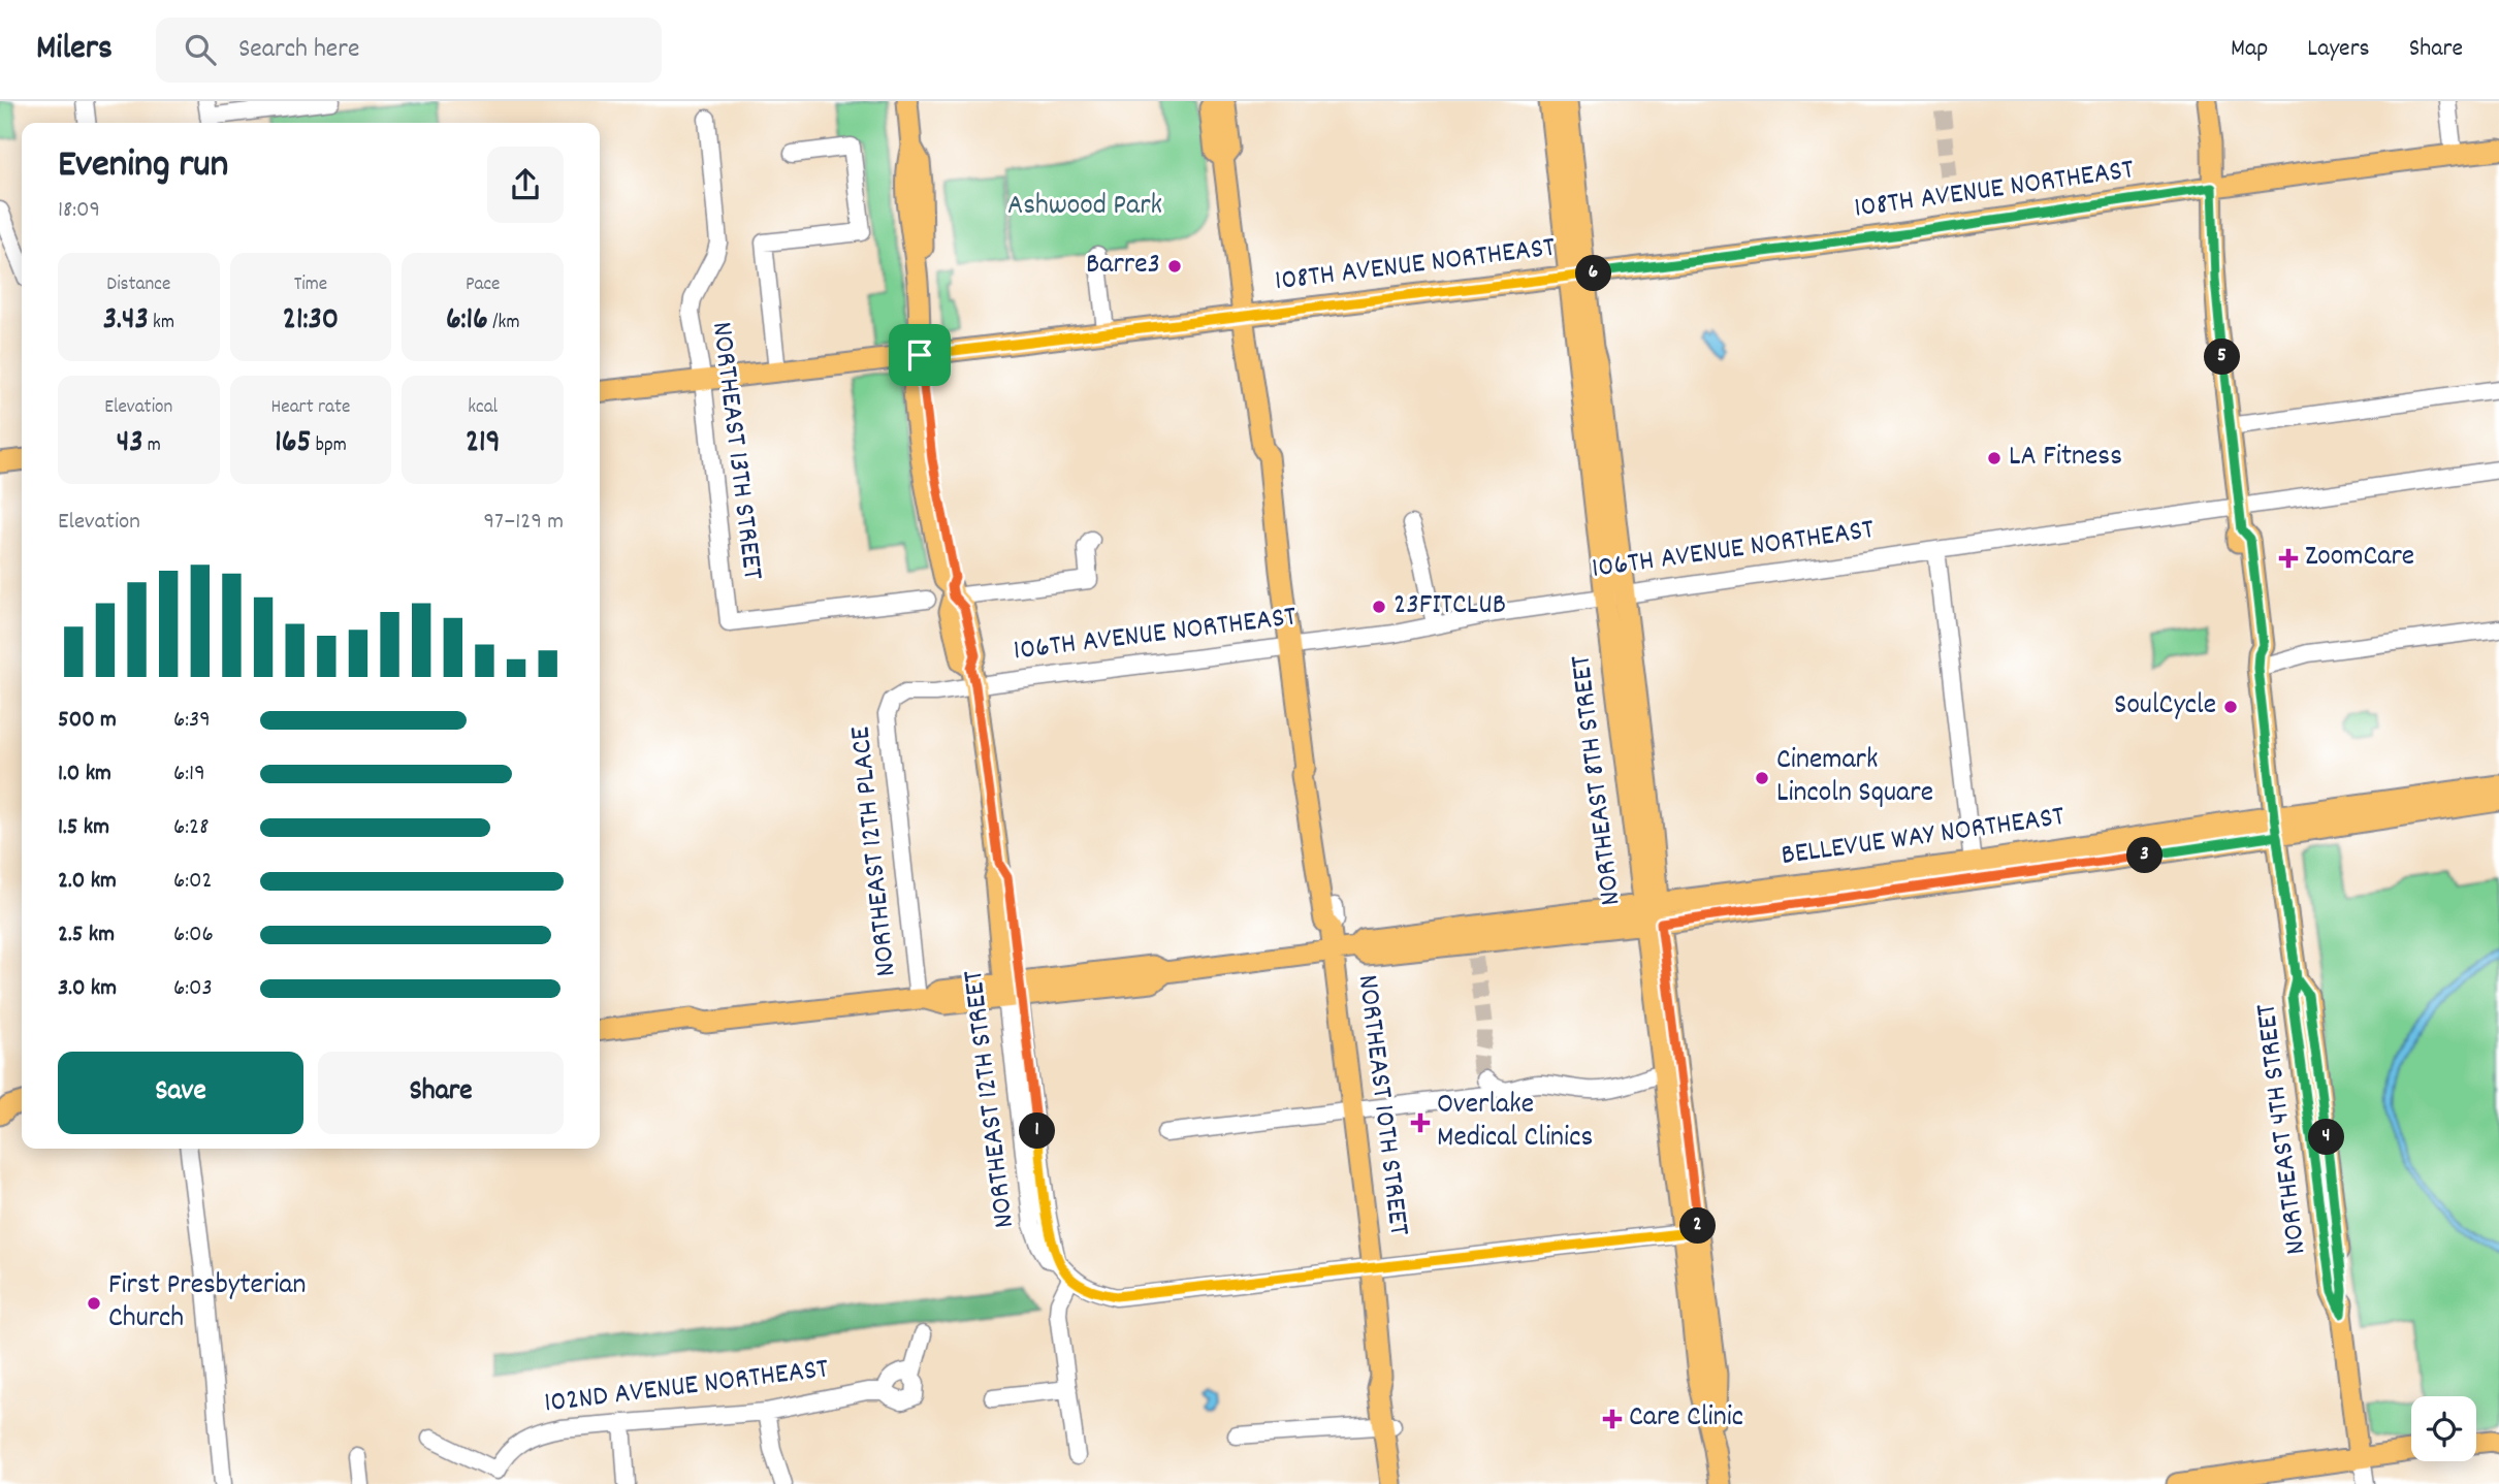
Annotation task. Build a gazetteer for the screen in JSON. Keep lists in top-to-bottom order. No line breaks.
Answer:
{"streets":{"main road":["108TH AVENUE NORTHEAST","NORTHEAST 8TH STREET","BELLEVUE WAY NORTHEAST","NORTHEAST 12TH STREET","NORTHEAST 10TH STREET","NORTHEAST 4TH STREET"],"street":["NORTHEAST 13TH STREET","106TH AVENUE NORTHEAST","NORTHEAST 12TH PLACE","102ND AVENUE NORTHEAST"]},"crossings":[["108TH AVENUE NORTHEAST","NORTHEAST 13TH STREET"],["108TH AVENUE NORTHEAST","NORTHEAST 8TH STREET"],["108TH AVENUE NORTHEAST","NORTHEAST 12TH STREET"],["108TH AVENUE NORTHEAST","NORTHEAST 10TH STREET"],["108TH AVENUE NORTHEAST","NORTHEAST 4TH STREET"],["106TH AVENUE NORTHEAST","NORTHEAST 8TH STREET"],["106TH AVENUE NORTHEAST","NORTHEAST 12TH PLACE"],["106TH AVENUE NORTHEAST","NORTHEAST 12TH STREET"],["106TH AVENUE NORTHEAST","NORTHEAST 10TH STREET"],["106TH AVENUE NORTHEAST","NORTHEAST 4TH STREET"],["NORTHEAST 8TH STREET","BELLEVUE WAY NORTHEAST"],["BELLEVUE WAY NORTHEAST","NORTHEAST 12TH PLACE"],["BELLEVUE WAY NORTHEAST","NORTHEAST 12TH STREET"],["BELLEVUE WAY NORTHEAST","NORTHEAST 10TH STREET"],["BELLEVUE WAY NORTHEAST","NORTHEAST 4TH STREET"],["NORTHEAST 12TH PLACE","NORTHEAST 12TH STREET"]],"parks":["Ashwood Park"],"places":{"other":["Barre3","LA Fitness","23FITCLUB","SoulCycle","Cinemark Lincoln Square","First Presbyterian Church"],"health":["ZoomCare","Overlake Medical Clinics","Care Clinic"]},"page":{"header":"Milers","search":"Search here","nav":["Map","Layers","Share"],"heading":["Evening run","18:09"],"stats":[["Distance","3.43 km"],["Time","21:30"],["Pace","6:16 /km"],["Elevation","43 m"],["Heart rate","165 bpm"],["kcal","219"]],"pins":["6","5","3","1","4","2"],"chart":["Elevation","97–129 m"],"list":[{"name":"500 m","note":"6:39"},{"name":"1.0 km","note":"6:19"},{"name":"1.5 km","note":"6:28"},{"name":"2.0 km","note":"6:02"},{"name":"2.5 km","note":"6:06"},{"name":"3.0 km","note":"6:03"}],"buttons":["Save","Share"]}}
